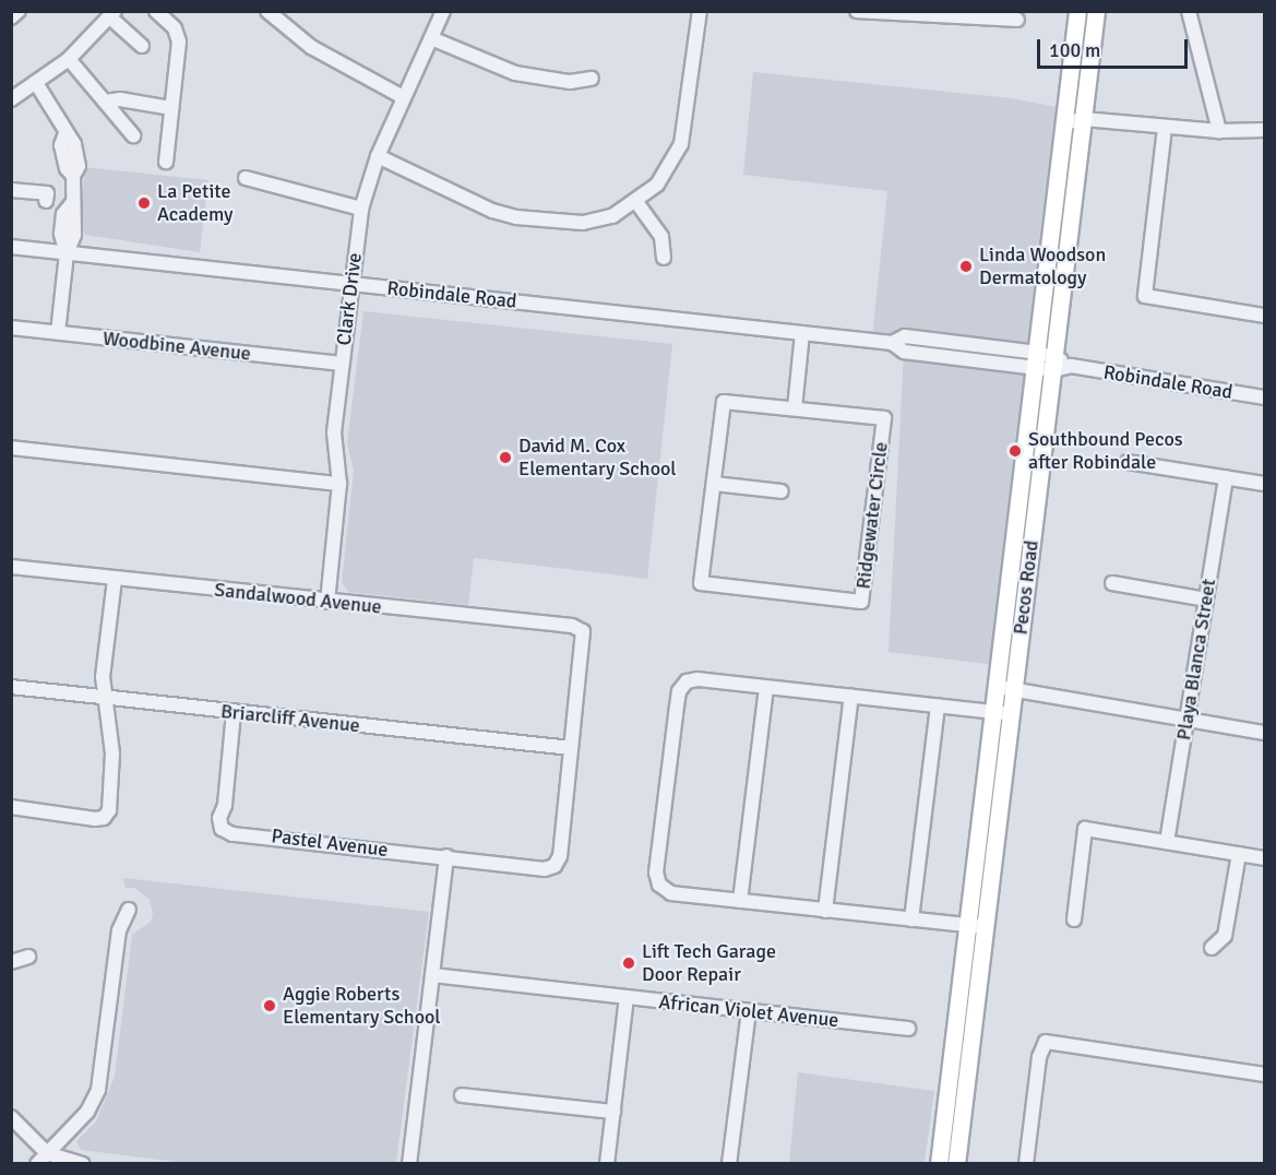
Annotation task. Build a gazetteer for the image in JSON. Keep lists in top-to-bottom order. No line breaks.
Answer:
{"streets":{"main road":["Pecos Road"],"street":["Robindale Road","Clark Drive","Woodbine Avenue","Ridgewater Circle","Sandalwood Avenue","Playa Blanca Street","Briarcliff Avenue","Pastel Avenue","African Violet Avenue"]},"crossings":[["Robindale Road","Clark Drive"],["Robindale Road","Pecos Road"],["Clark Drive","Woodbine Avenue"],["Clark Drive","Sandalwood Avenue"],["Sandalwood Avenue","Briarcliff Avenue"],["Sandalwood Avenue","Pastel Avenue"],["Briarcliff Avenue","Pastel Avenue"]],"places":["La Petite Academy","Linda Woodson Dermatology","Southbound Pecos after Robindale","David M. Cox Elementary School","Lift Tech Garage Door Repair","Aggie Roberts Elementary School"],"scale_bar":"100 m"}
